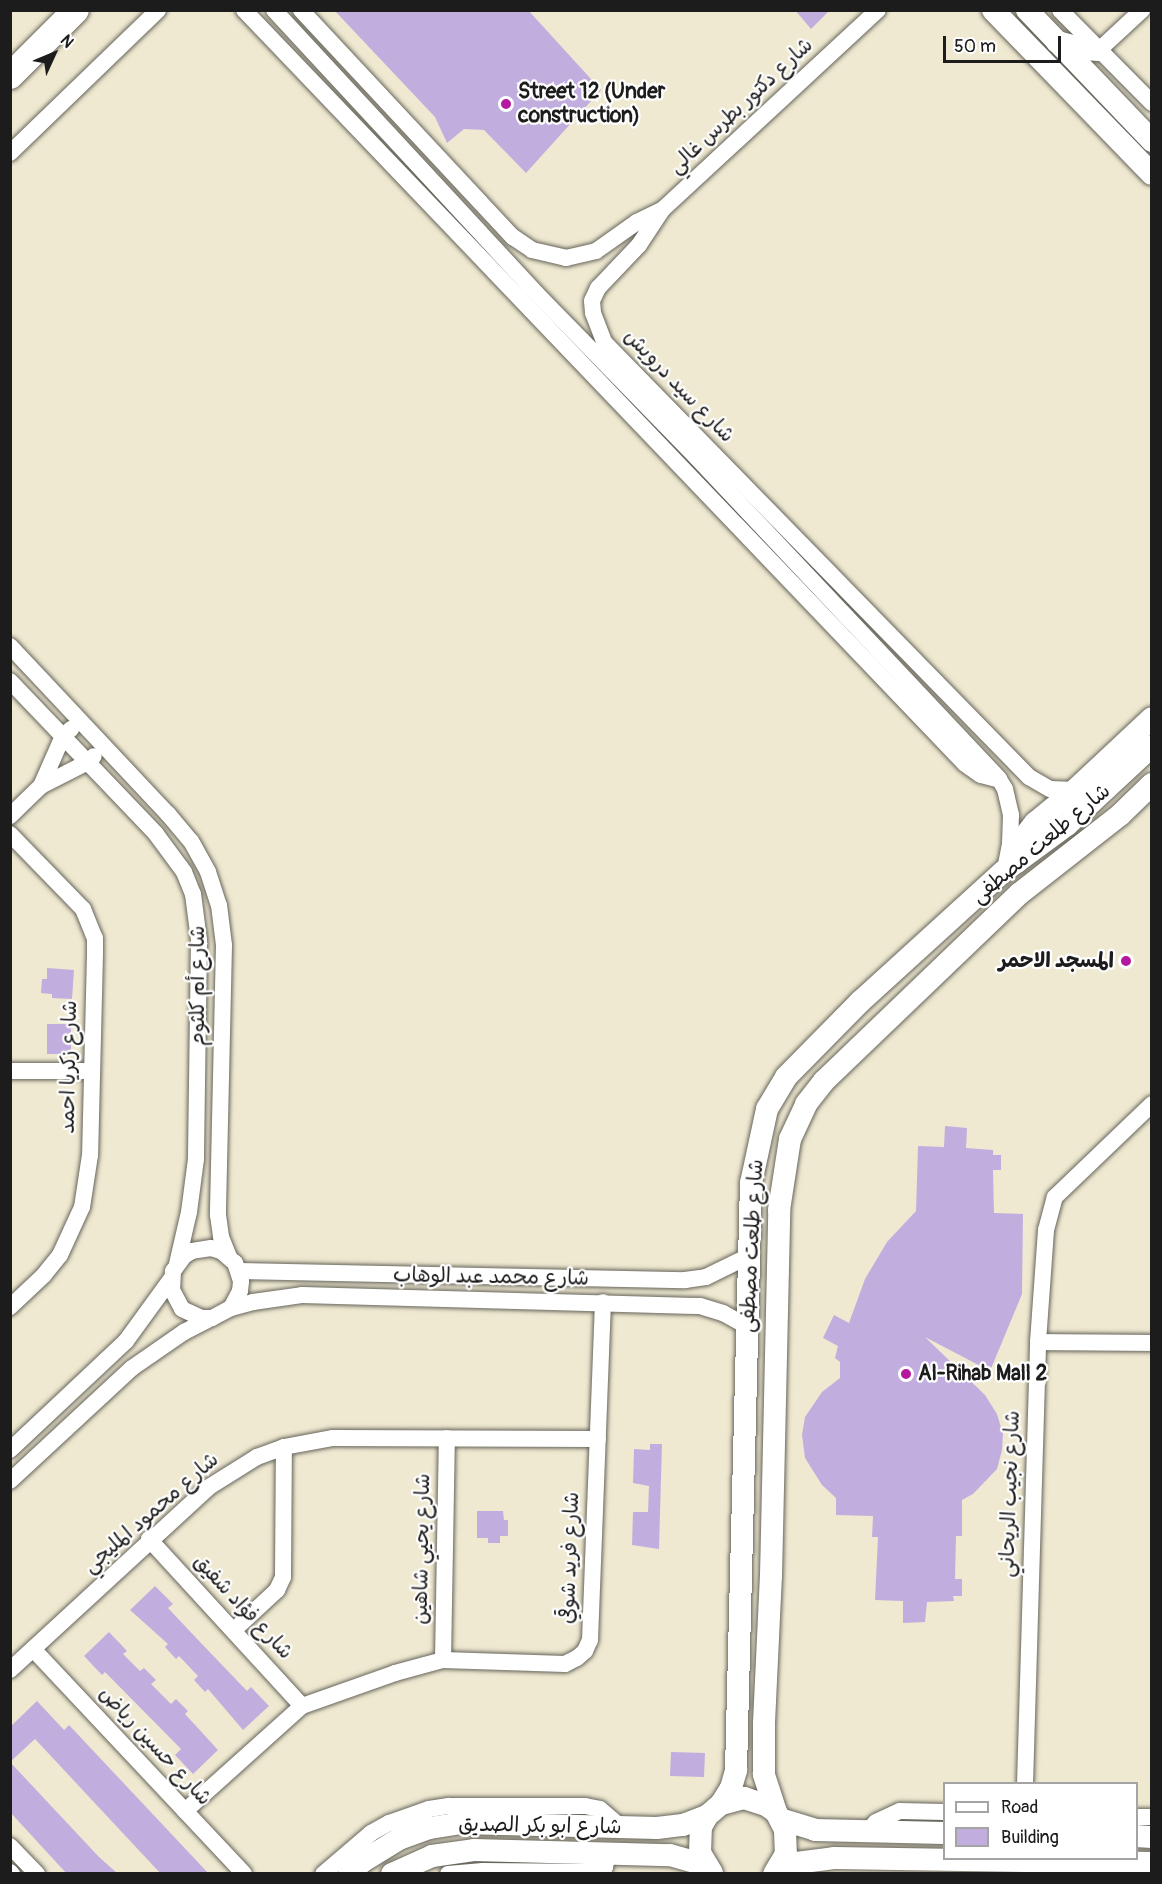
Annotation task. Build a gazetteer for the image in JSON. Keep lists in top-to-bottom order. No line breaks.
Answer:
{"streets":{"street":["شارع دكتور بطرس غالي","شارع سيد درويش","شارع طلعت مصطفى","شارع أم كلثوم","شارع زكريا احمد","شارع محمد عبد الوهاب","شارع نجيب الريحاني","شارع محمود المليجي","شارع يحيي شاهين","شارع فريد شوقي","شارع فؤاد شفيق","شارع حسين رياض","شارع ابو بكر الصديق"]},"crossings":[["شارع دكتور بطرس غالي","شارع سيد درويش"],["شارع سيد درويش","شارع طلعت مصطفى"],["شارع طلعت مصطفى","شارع محمد عبد الوهاب"],["شارع طلعت مصطفى","شارع ابو بكر الصديق"],["شارع أم كلثوم","شارع محمد عبد الوهاب"],["شارع محمد عبد الوهاب","شارع فريد شوقي"],["شارع محمود المليجي","شارع يحيي شاهين"],["شارع محمود المليجي","شارع فريد شوقي"],["شارع محمود المليجي","شارع فؤاد شفيق"],["شارع محمود المليجي","شارع حسين رياض"],["شارع يحيي شاهين","شارع فريد شوقي"],["شارع فريد شوقي","شارع فؤاد شفيق"],["شارع فريد شوقي","شارع حسين رياض"]],"places":["Street 12 (Under construction)","المسجد الاحمر","Al-Rihab Mall 2"],"legend":["Road","Building"],"scale_bar":"50 m","north":"top right"}
